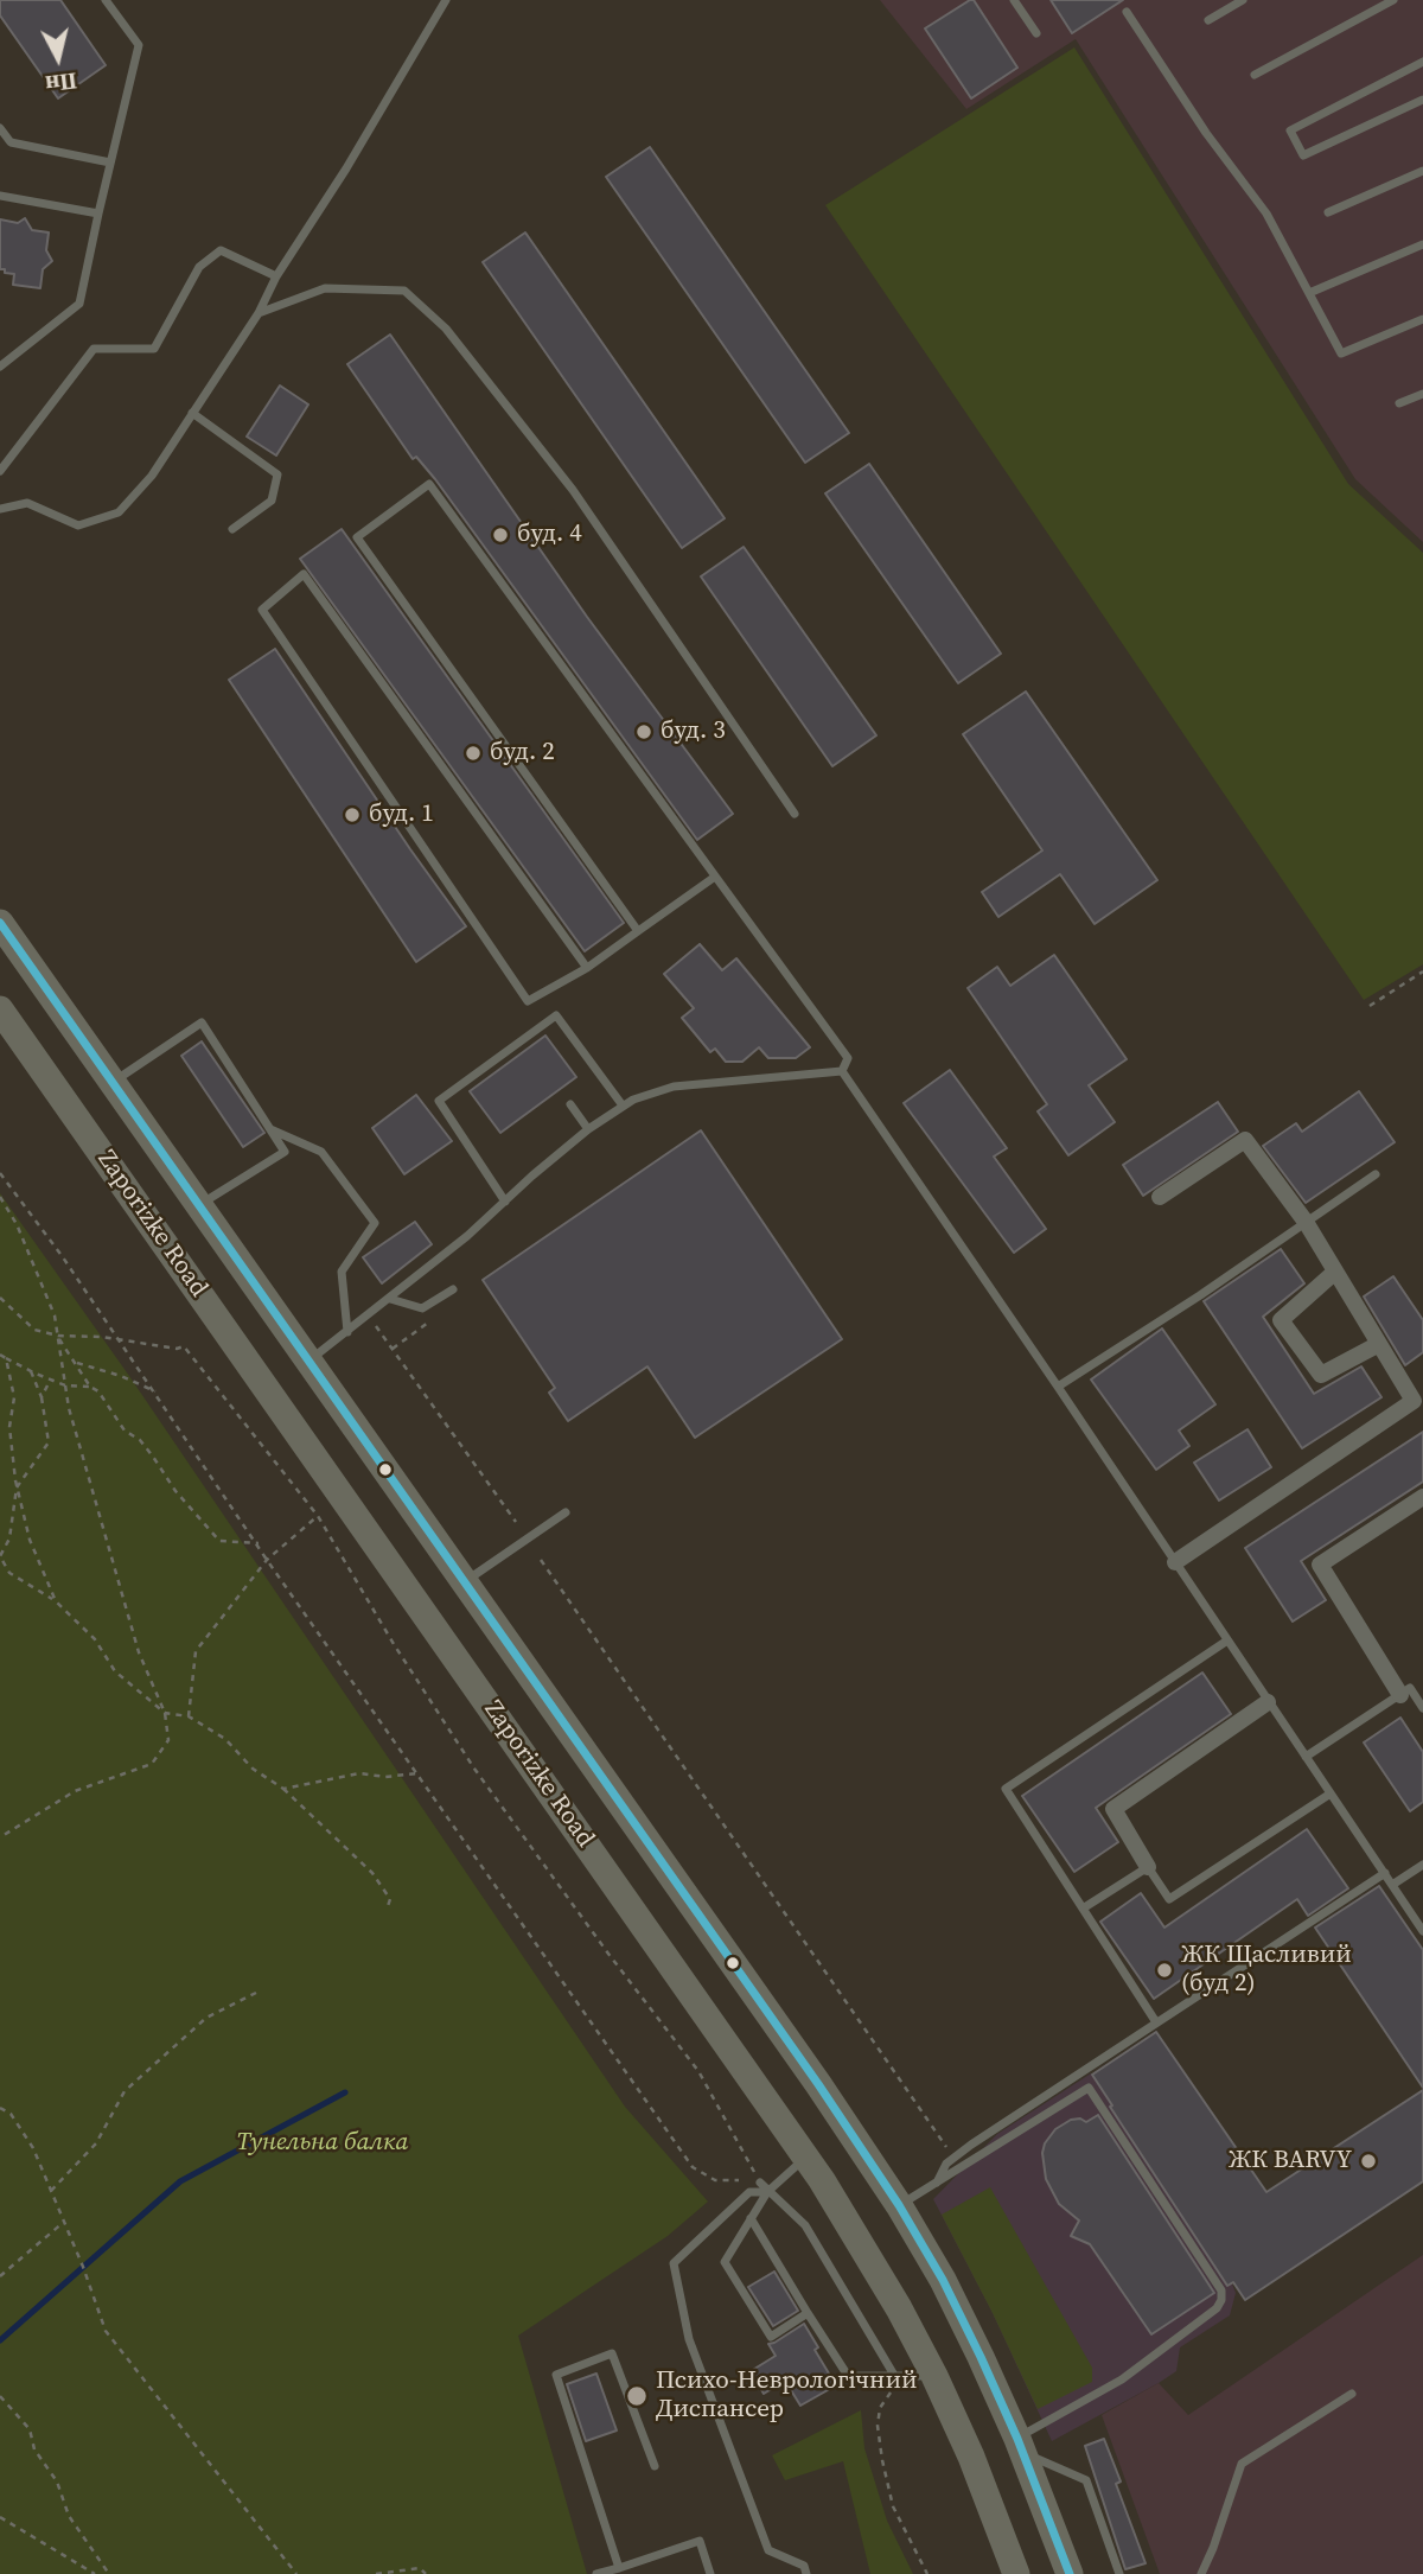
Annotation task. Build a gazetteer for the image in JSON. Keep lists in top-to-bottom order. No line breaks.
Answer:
{"streets":{"main road":["Zaporizke Road"]},"parks":["Тунельна балка"],"places":["буд. 4","буд. 3","буд. 2","буд. 1","ЖК Щасливий (буд 2)","ЖК BARVY","Психо-Неврологічний Диспансер"],"north":"bottom"}
